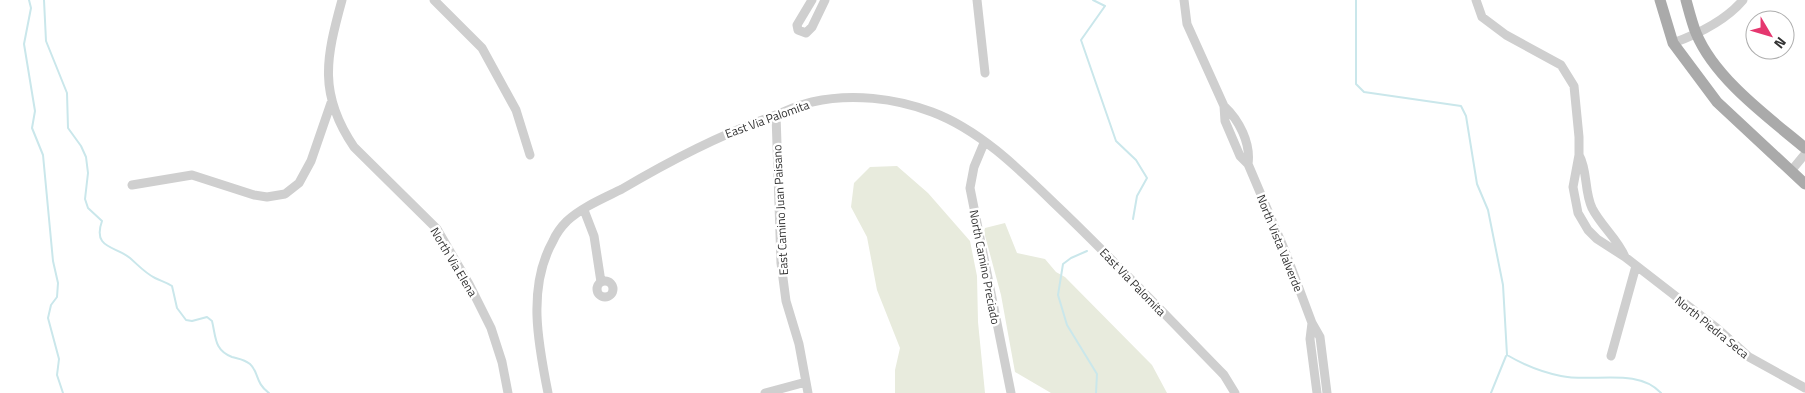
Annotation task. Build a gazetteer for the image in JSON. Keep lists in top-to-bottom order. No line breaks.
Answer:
{"streets":{"street":["East Via Palomita","East Camino Juan Paisano","North Vista Valverde","North Via Elena","North Camino Preciado","North Piedra Seca"]},"crossings":[["East Via Palomita","East Camino Juan Paisano"],["East Via Palomita","North Camino Preciado"]],"north":"bottom right"}
